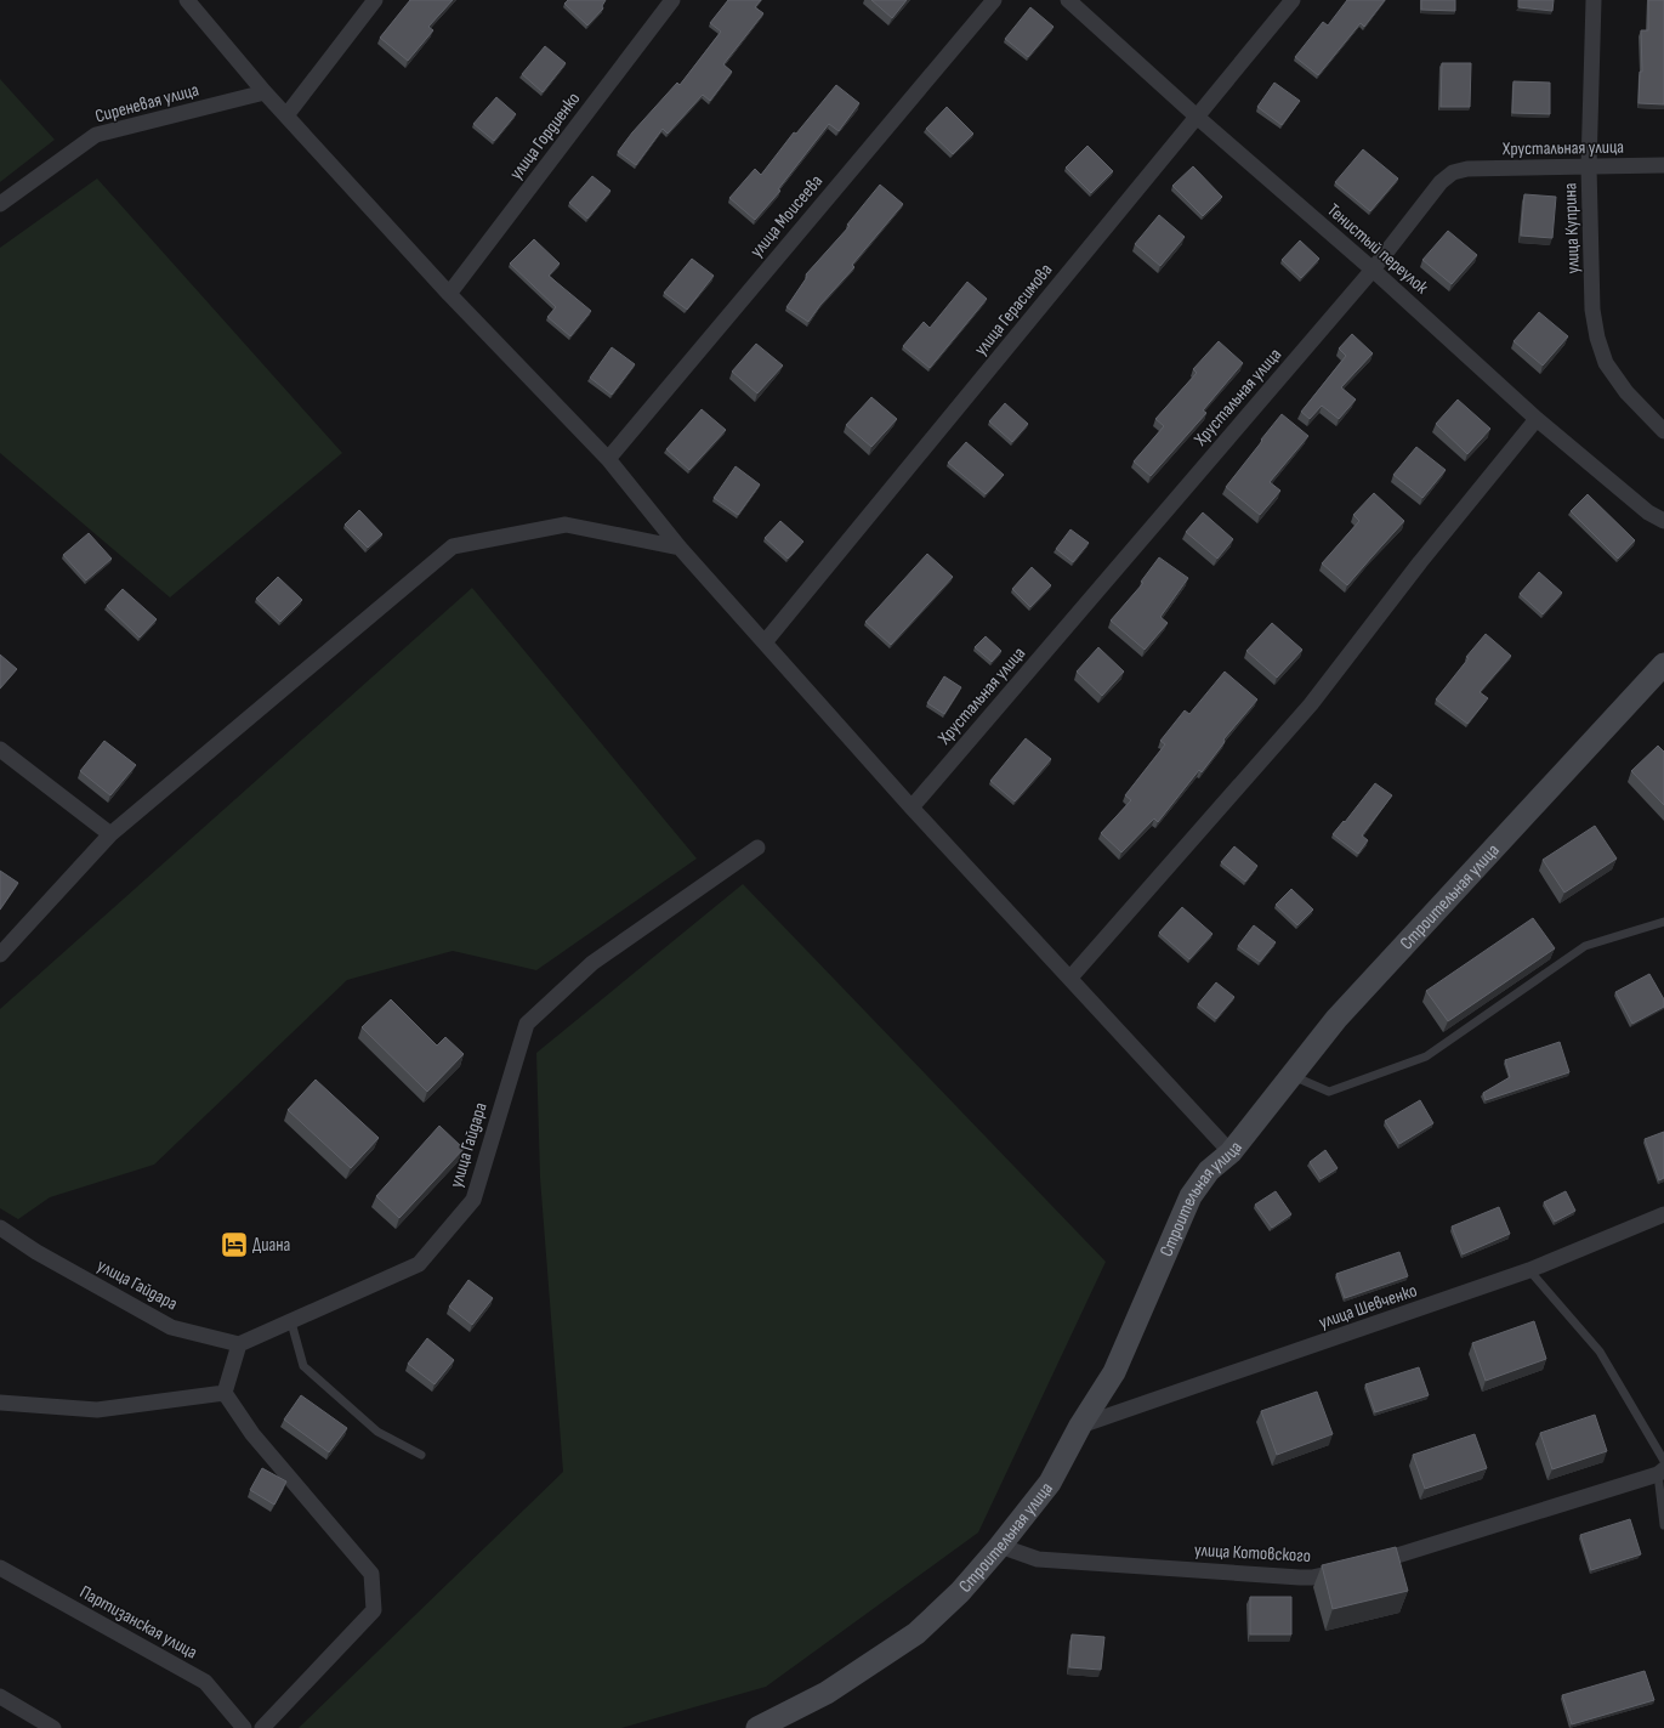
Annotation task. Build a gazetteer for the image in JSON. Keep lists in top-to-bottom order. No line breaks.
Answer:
{"streets":{"main road":["Строительная улица"],"street":["Сиреневая улица","улица Гордиенко","Хрустальная улица","улица Моисеева","улица Куприна","Тенистый переулок","улица Герасимова","улица Гайдара","улица Шевченко","улица Котовского","Партизанская улица"]},"crossings":[["Хрустальная улица","улица Куприна"],["Хрустальная улица","Тенистый переулок"],["Тенистый переулок","улица Герасимова"],["Строительная улица","улица Шевченко"],["Строительная улица","улица Котовского"]],"places":{"hotel":["Диана"]}}
